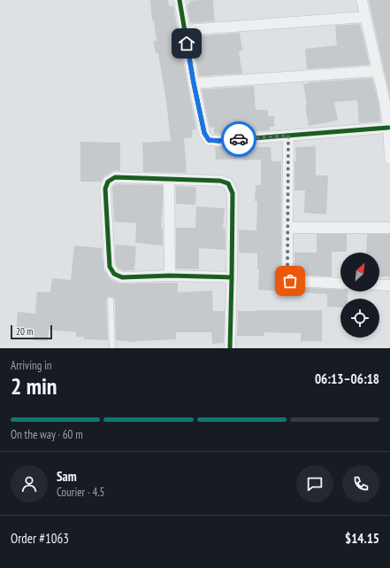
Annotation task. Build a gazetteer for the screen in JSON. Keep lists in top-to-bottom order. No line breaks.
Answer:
{"scale_bar":"20 m","north":"top right","page":{"scale":"20 m","heading":["2 min","Arriving in","06:13–06:18"],"panel":["Sam","Courier · 4.5","Order #1063","$14.15"],"bar":"On the way · 60 m"}}
